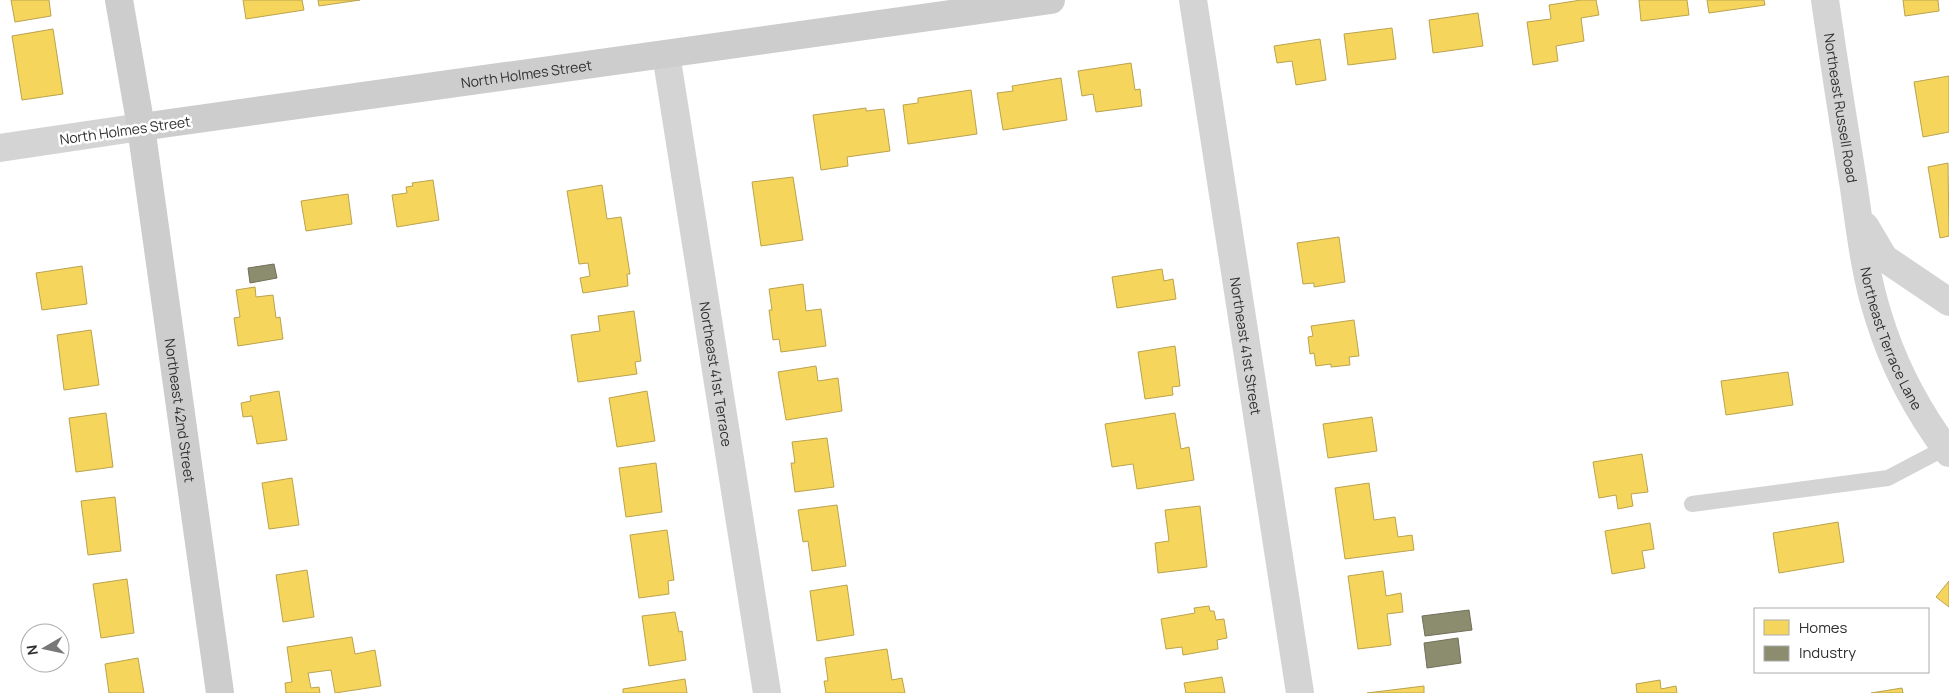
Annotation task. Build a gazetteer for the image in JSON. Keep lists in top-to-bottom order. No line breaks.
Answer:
{"streets":{"street":["North Holmes Street","Northeast Russell Road","Northeast Terrace Lane","Northeast 41st Street","Northeast 41st Terrace","Northeast 42nd Street"]},"crossings":[["North Holmes Street","Northeast 41st Terrace"],["North Holmes Street","Northeast 42nd Street"],["Northeast Russell Road","Northeast Terrace Lane"]],"legend":["Homes","Industry"],"north":"left"}
